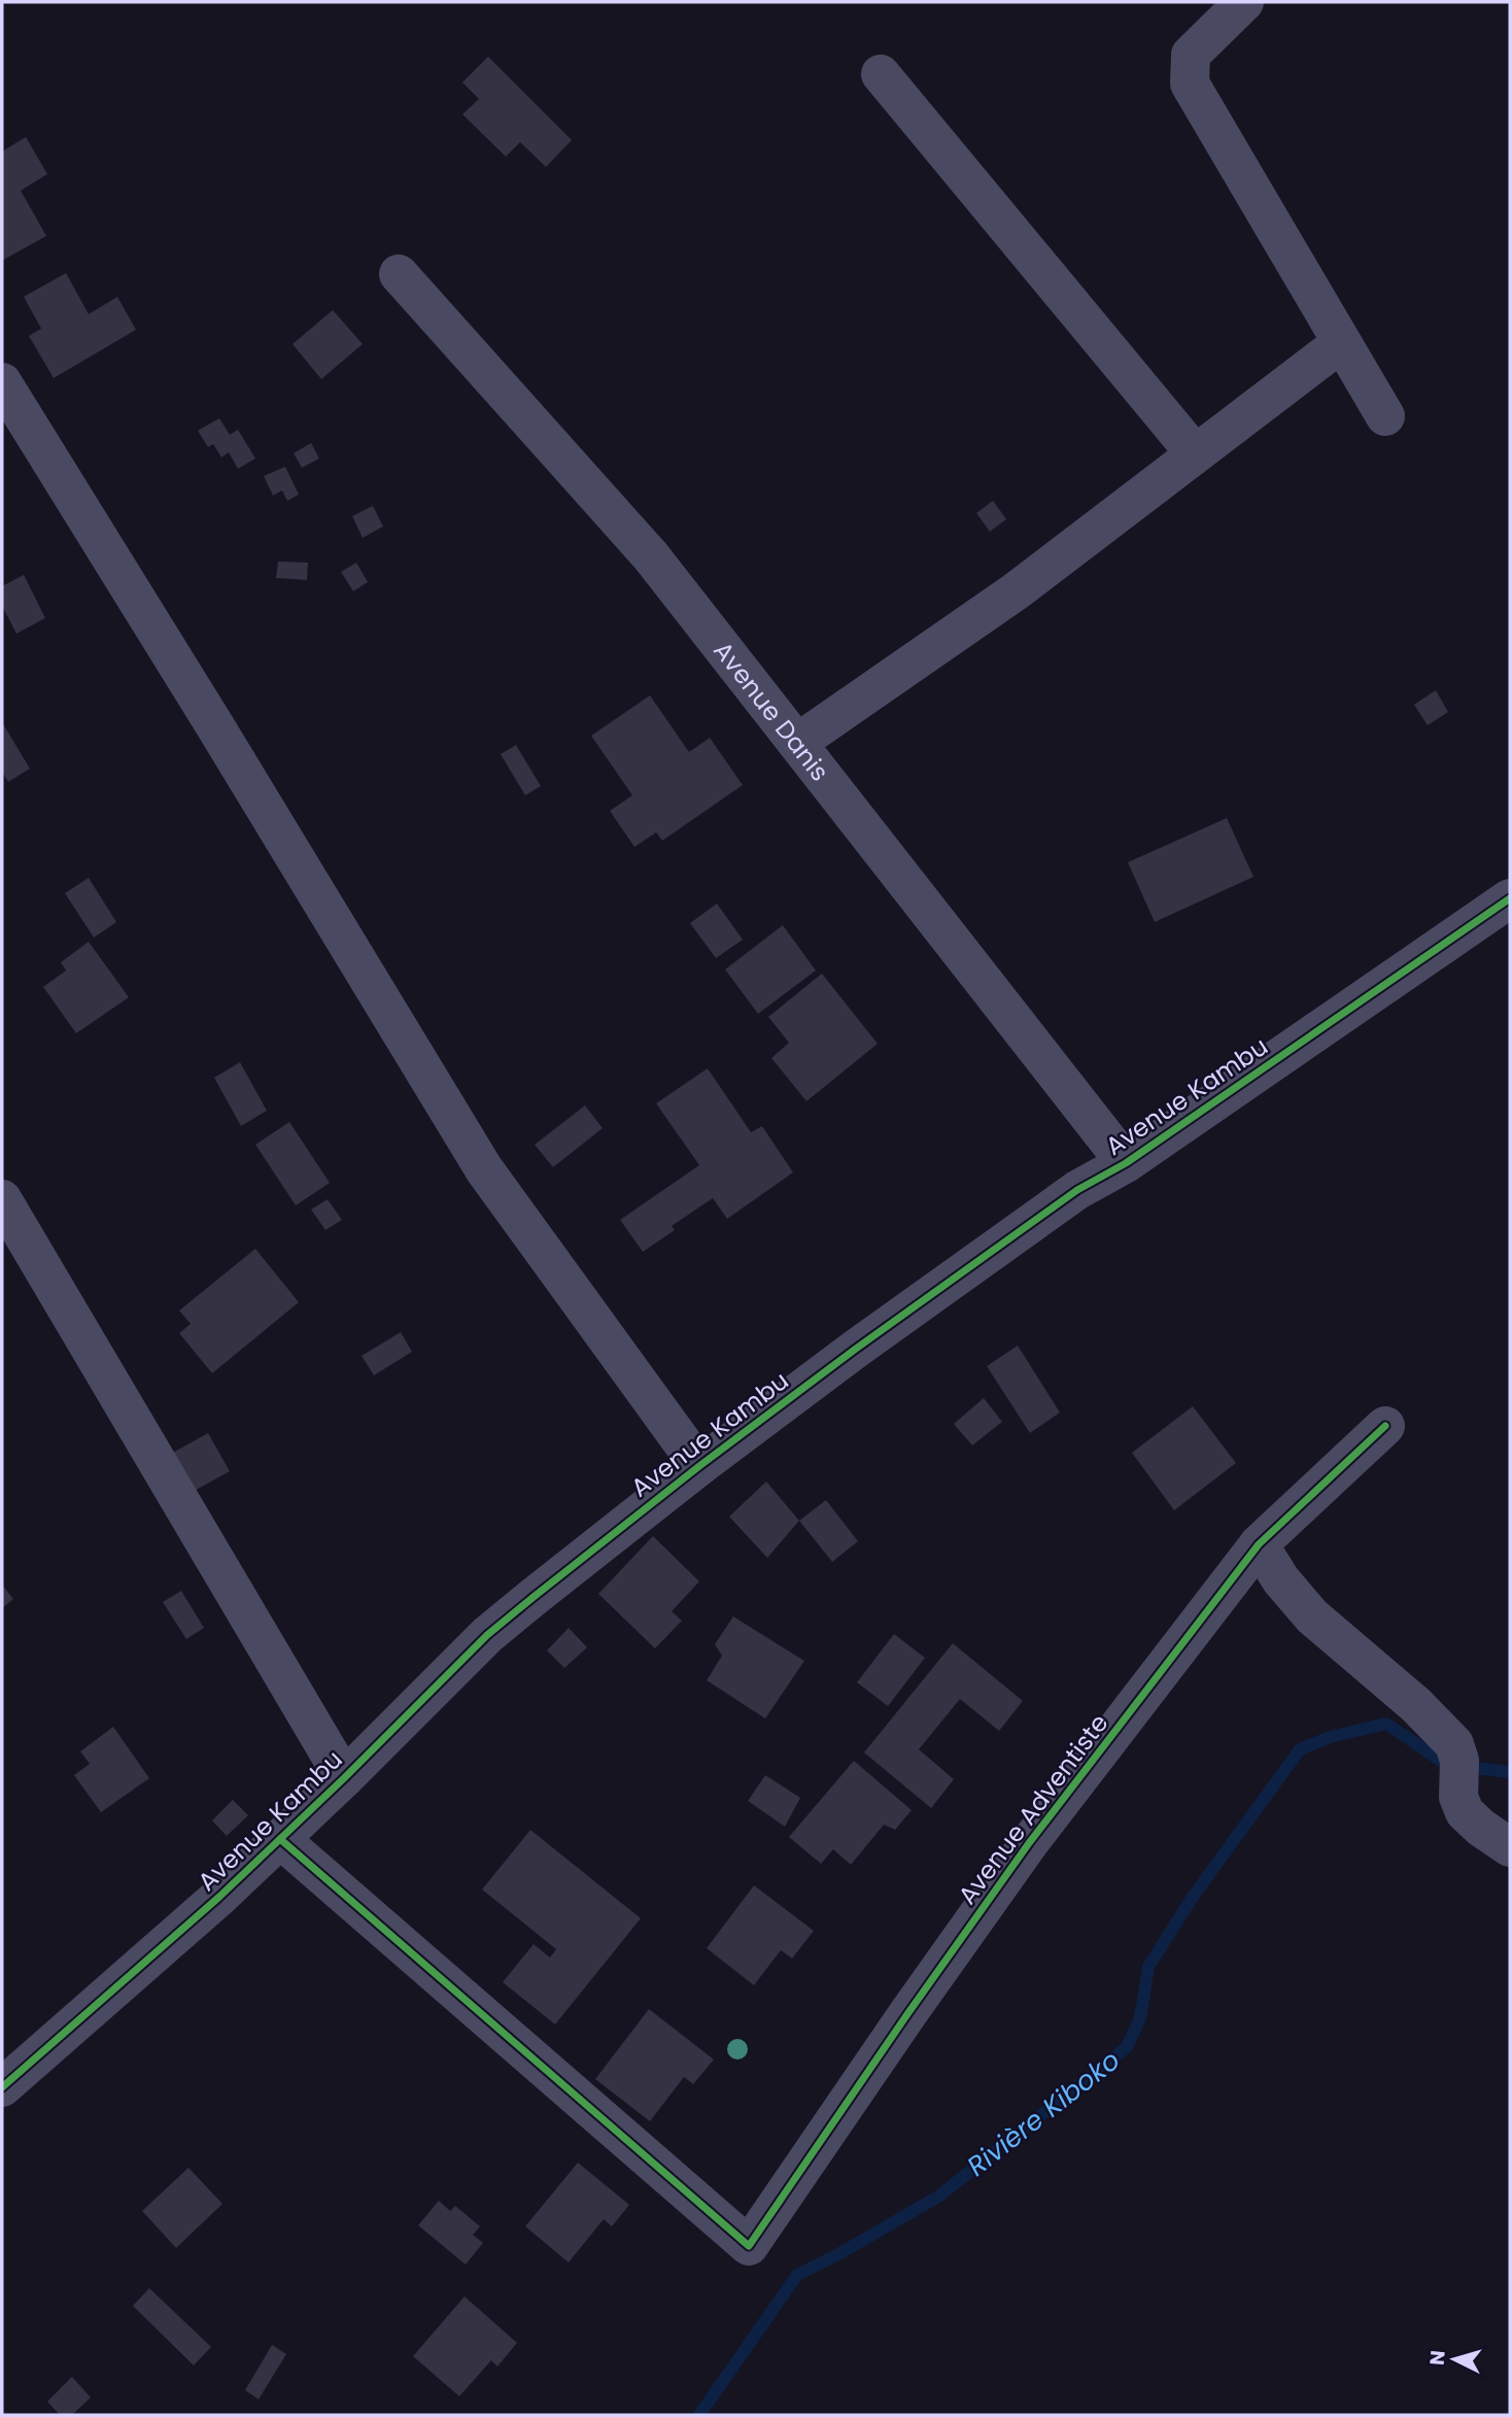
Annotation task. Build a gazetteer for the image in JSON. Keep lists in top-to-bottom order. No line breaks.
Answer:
{"streets":{"street":["Avenue Danis","Avenue Kambu","Avenue Adventiste"]},"crossings":[["Avenue Danis","Avenue Kambu"],["Avenue Kambu","Avenue Adventiste"]],"water":["Rivière Kiboko"],"north":"left"}
